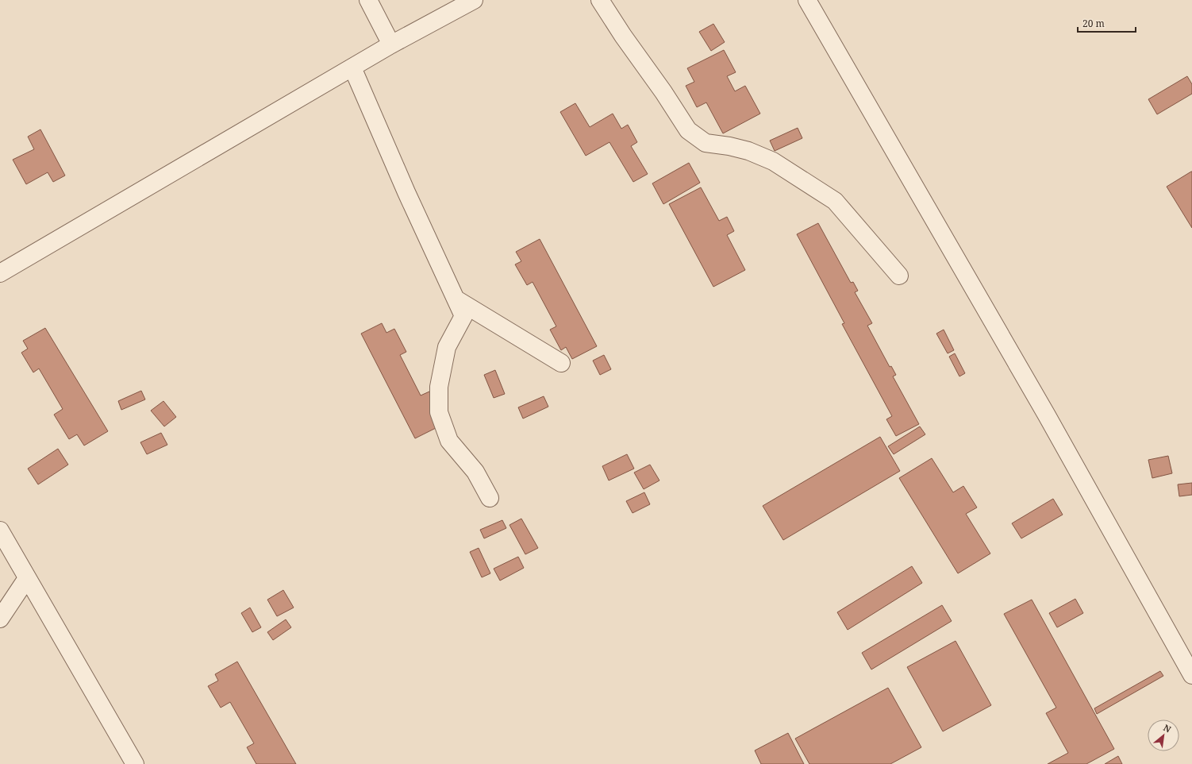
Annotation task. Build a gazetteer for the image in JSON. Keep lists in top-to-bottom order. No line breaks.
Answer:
{"scale_bar":"20 m","north":"top right"}
